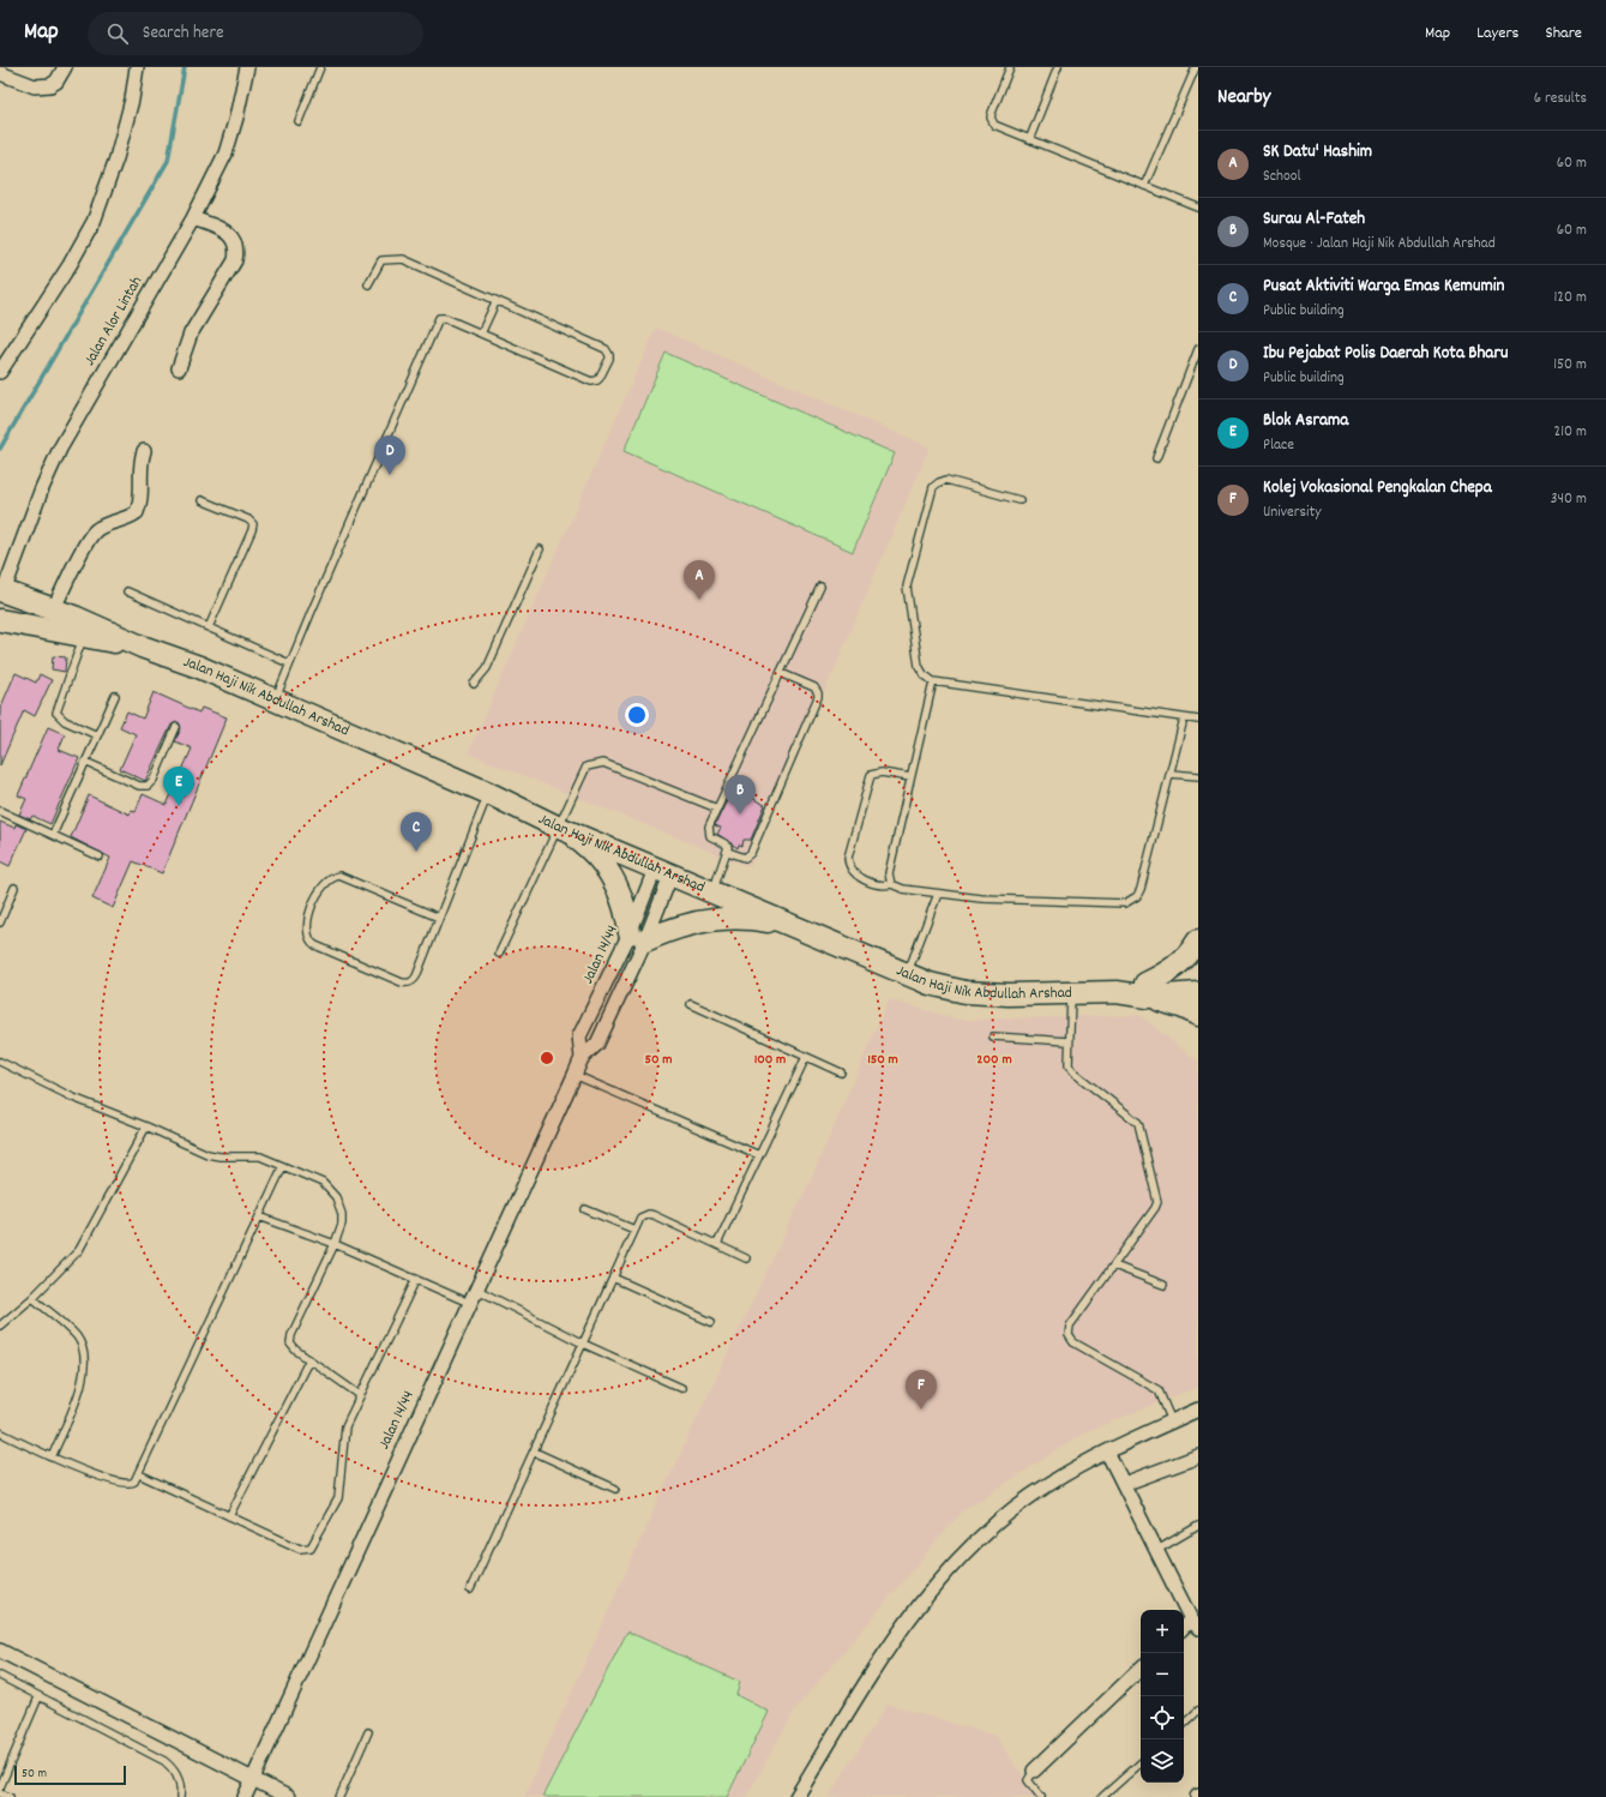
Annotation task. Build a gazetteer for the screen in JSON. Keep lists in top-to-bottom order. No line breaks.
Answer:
{"streets":{"main road":["Jalan Haji Nik Abdullah Arshad"],"street":["Jalan Alor Lintah","Jalan 14/44"]},"crossings":[["Jalan Alor Lintah","Jalan Haji Nik Abdullah Arshad"],["Jalan Haji Nik Abdullah Arshad","Jalan 14/44"]],"scale_bar":"50 m","page":{"header":"Map","search":"Search here","nav":["Map","Layers","Share"],"heading":["Nearby","6 results"],"list":[{"mark":"A","name":"SK Datu' Hashim","note":"School","value":"60 m"},{"mark":"B","name":"Surau Al-Fateh","note":"Mosque · Jalan Haji Nik Abdullah Arshad","value":"60 m"},{"mark":"C","name":"Pusat Aktiviti Warga Emas Kemumin","note":"Public building","value":"120 m"},{"mark":"D","name":"Ibu Pejabat Polis Daerah Kota Bharu","note":"Public building","value":"150 m"},{"mark":"E","name":"Blok Asrama","note":"Place","value":"210 m"},{"mark":"F","name":"Kolej Vokasional Pengkalan Chepa","note":"University","value":"340 m"}],"pins":["D","A","E","B","C","F"],"map_buttons":["+","−"],"scale":"50 m"},"rings":["50 m","100 m","150 m","200 m"]}
